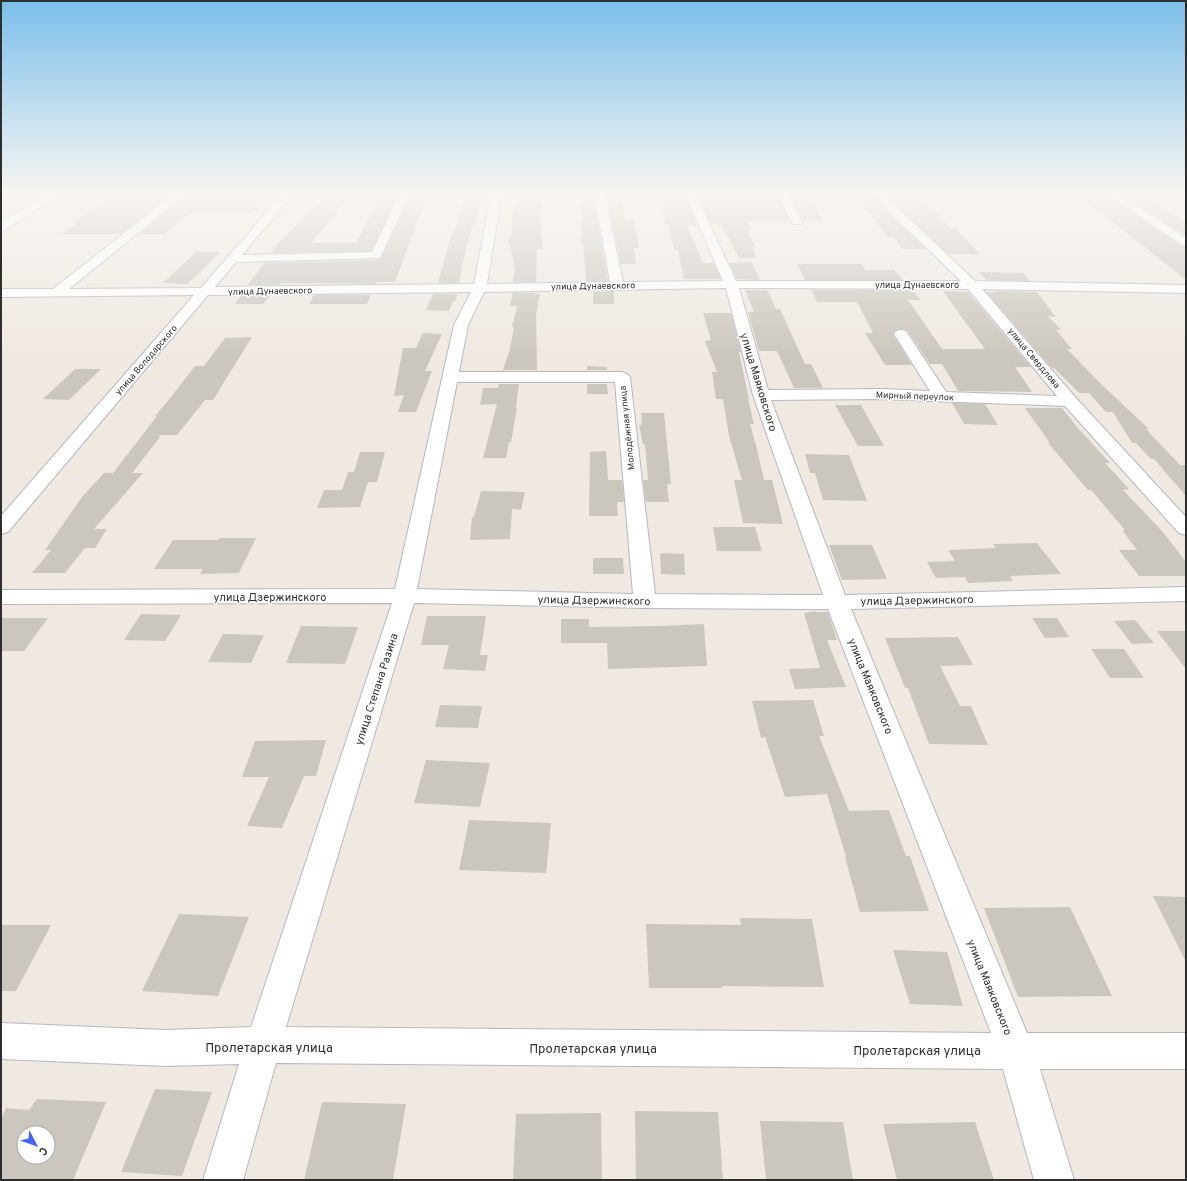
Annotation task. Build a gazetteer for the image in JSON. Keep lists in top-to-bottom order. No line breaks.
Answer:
{"streets":{"street":["улица Дунаевского","улица Свердлова","улица Володарского","улица Маяковского","Мирный переулок","Молодёжная улица","улица Дзержинского","улица Степана Разина","Пролетарская улица"]},"crossings":[["улица Дунаевского","улица Свердлова"],["улица Дунаевского","улица Володарского"],["улица Дунаевского","улица Маяковского"],["улица Дунаевского","улица Степана Разина"],["улица Свердлова","Мирный переулок"],["улица Маяковского","Мирный переулок"],["улица Маяковского","улица Дзержинского"],["улица Маяковского","Пролетарская улица"],["Молодёжная улица","улица Дзержинского"],["Молодёжная улица","улица Степана Разина"],["улица Дзержинского","улица Степана Разина"],["улица Степана Разина","Пролетарская улица"]],"north":"bottom right"}
